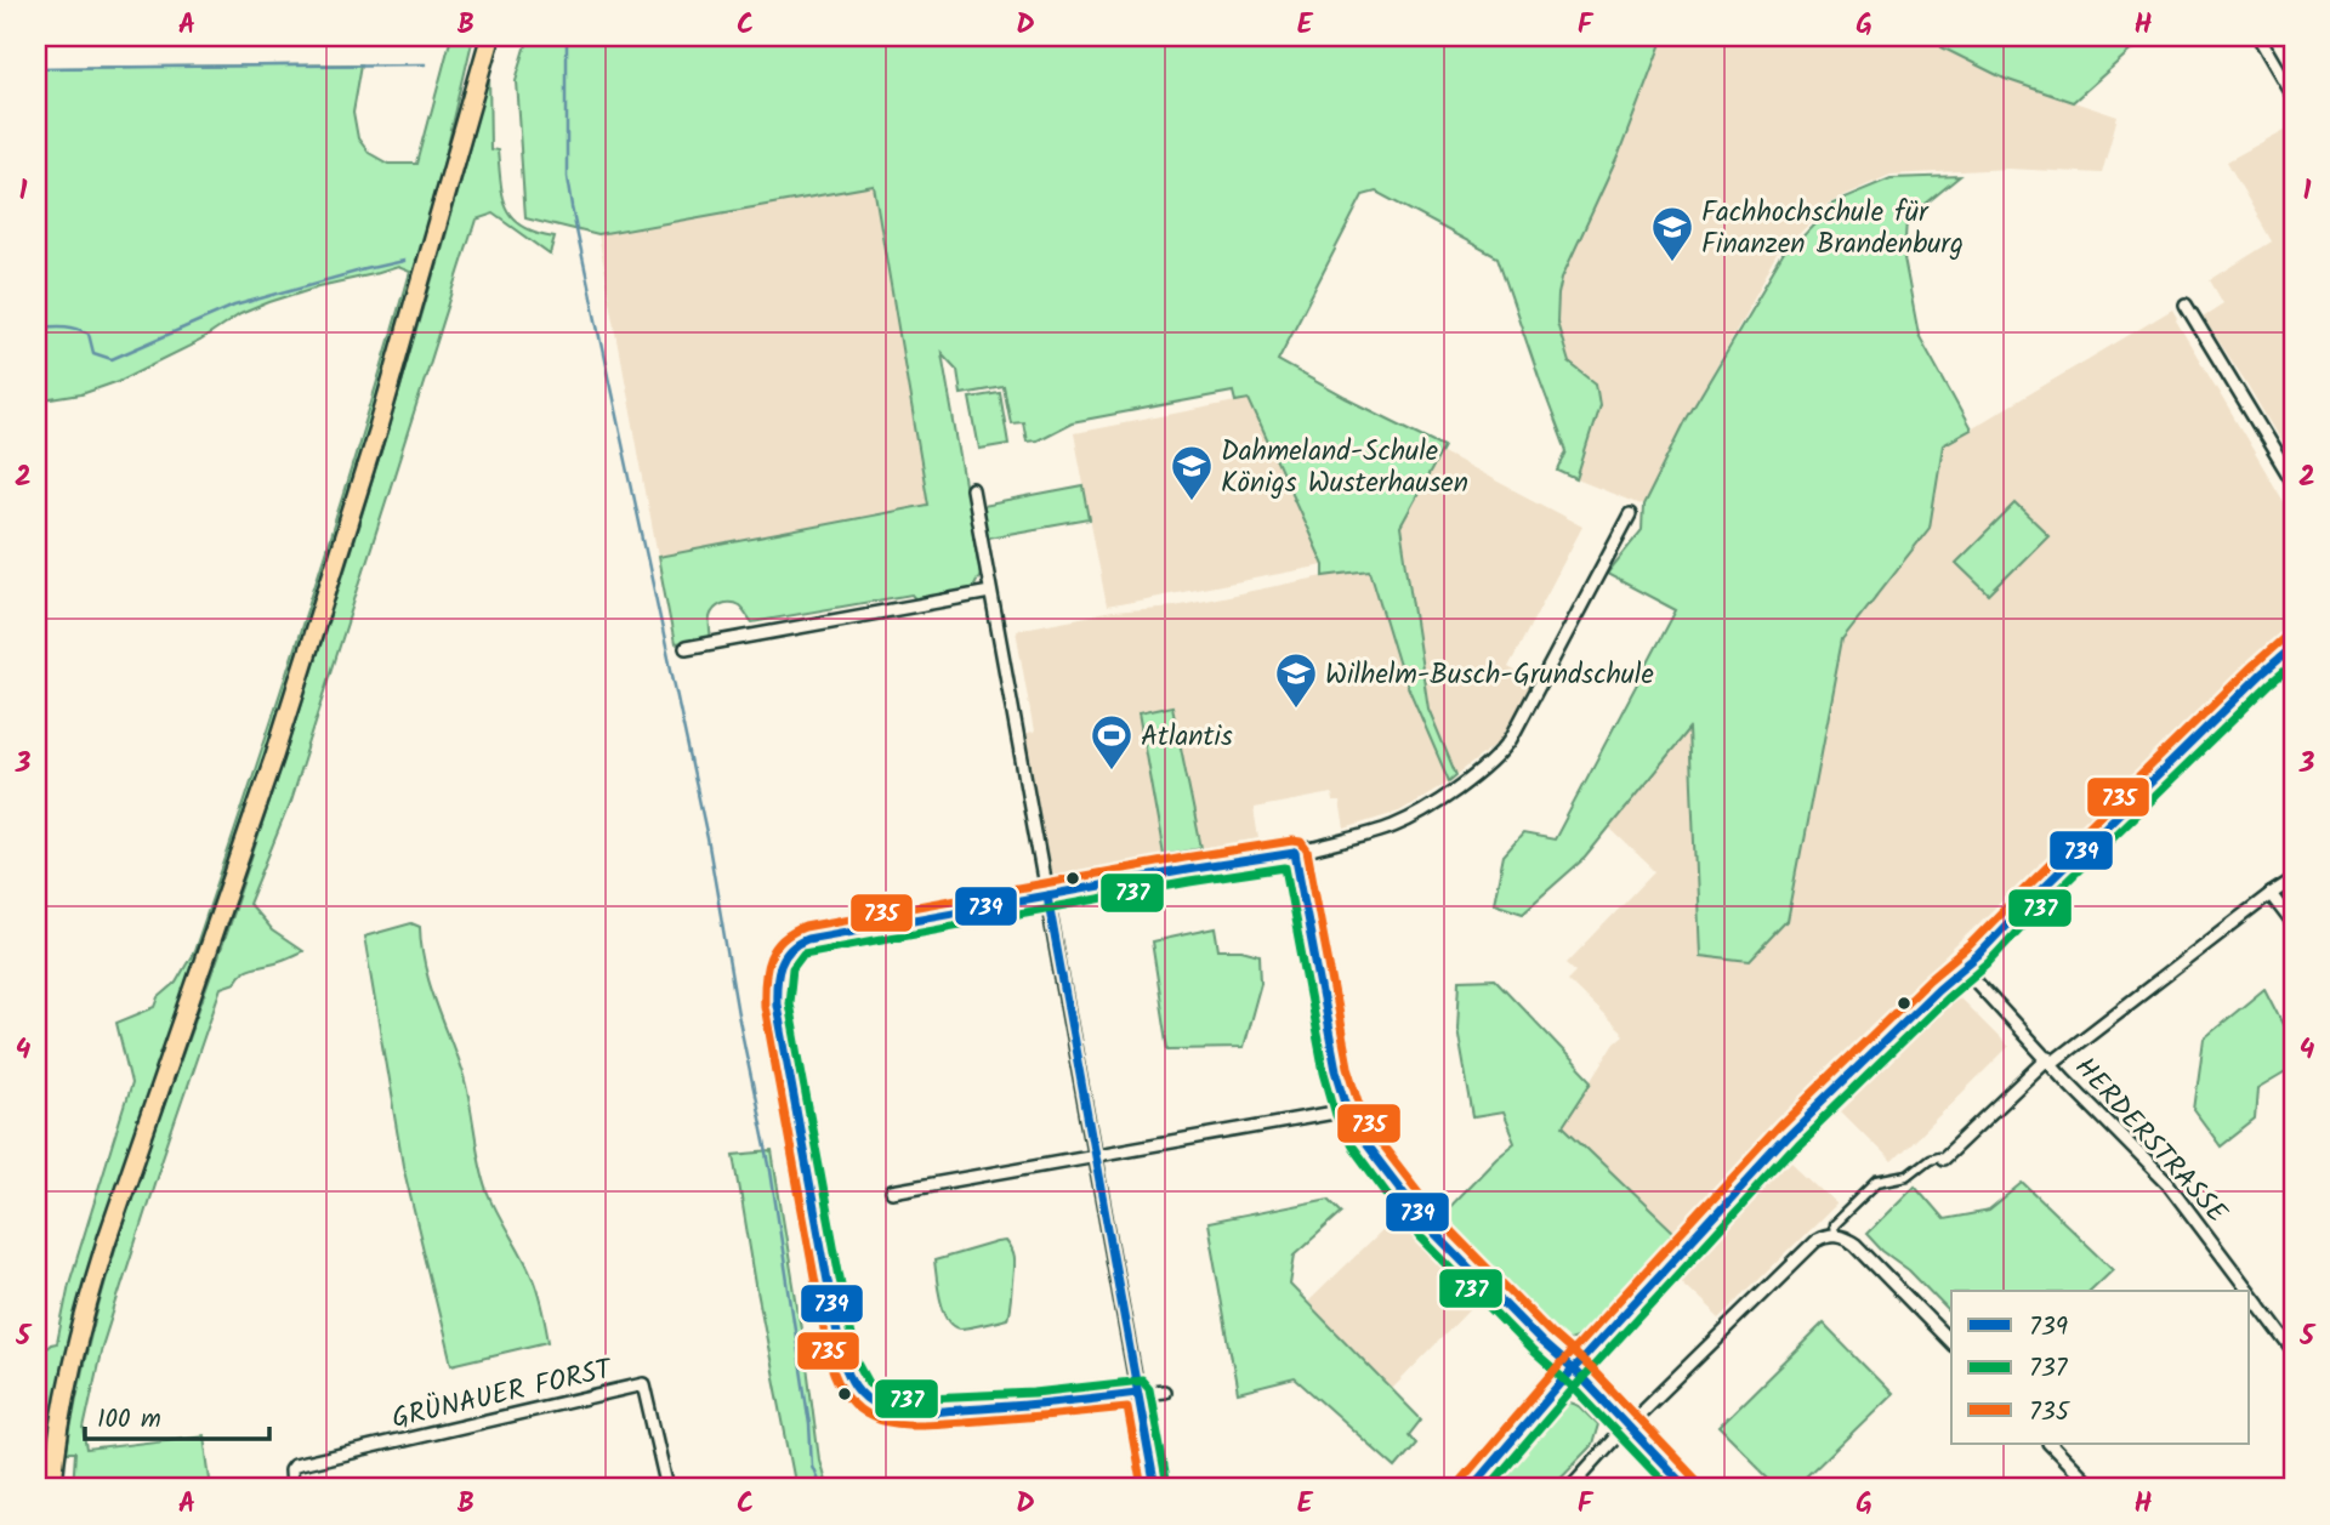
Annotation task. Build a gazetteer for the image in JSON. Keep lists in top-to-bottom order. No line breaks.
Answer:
{"streets":{"street":["HERDERSTRASSE","GRÜNAUER FORST"]},"places":{"school or university":["Fachhochschule für Finanzen Brandenburg","Dahmeland-Schule Königs Wusterhausen","Wilhelm-Busch-Grundschule"],"sports":["Atlantis"]},"lines":["transit line 735","transit line 739","transit line 737"],"legend":["739","737","735"],"scale_bar":"100 m","grid":{"columns":["A","B","C","D","E","F","G","H"],"rows":["1","2","3","4","5"]}}
